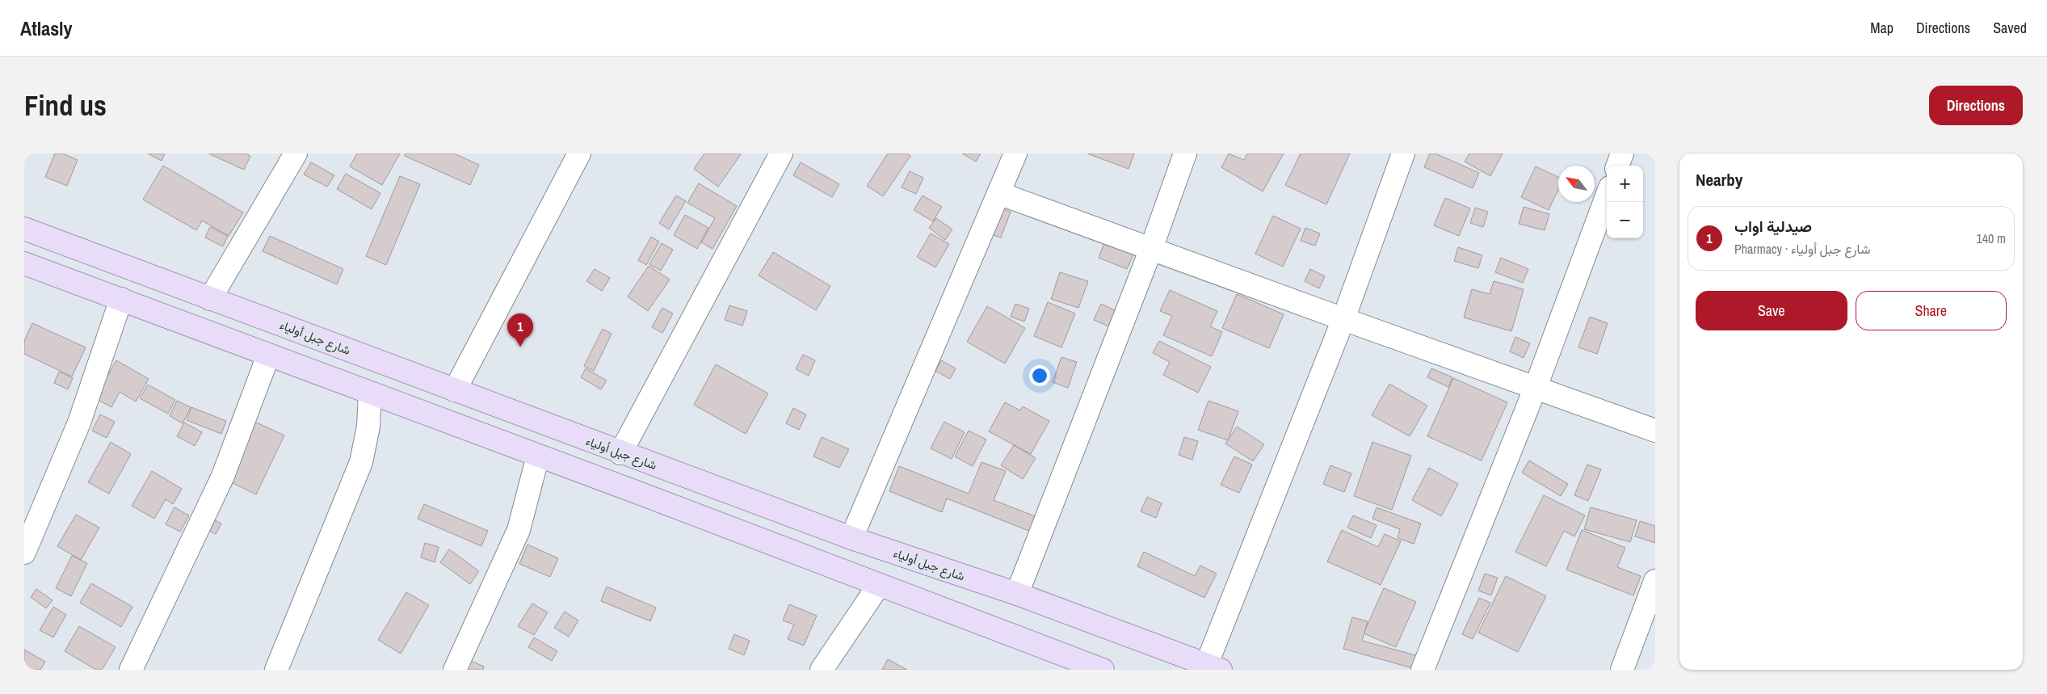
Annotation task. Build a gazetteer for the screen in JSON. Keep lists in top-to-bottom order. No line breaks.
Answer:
{"streets":{"main road":["شارع جبل أولياء"]},"north":"top left","page":{"header":"Atlasly","nav":["Map","Directions","Saved"],"buttons":["Directions",["Save","Share"]],"title":"Find us","heading":"Nearby","map_buttons":["+","−"],"list":[{"mark":"1","name":"صيدلية اواب","note":"Pharmacy · شارع جبل أولياء","value":"140 m"}],"pins":"1"}}
